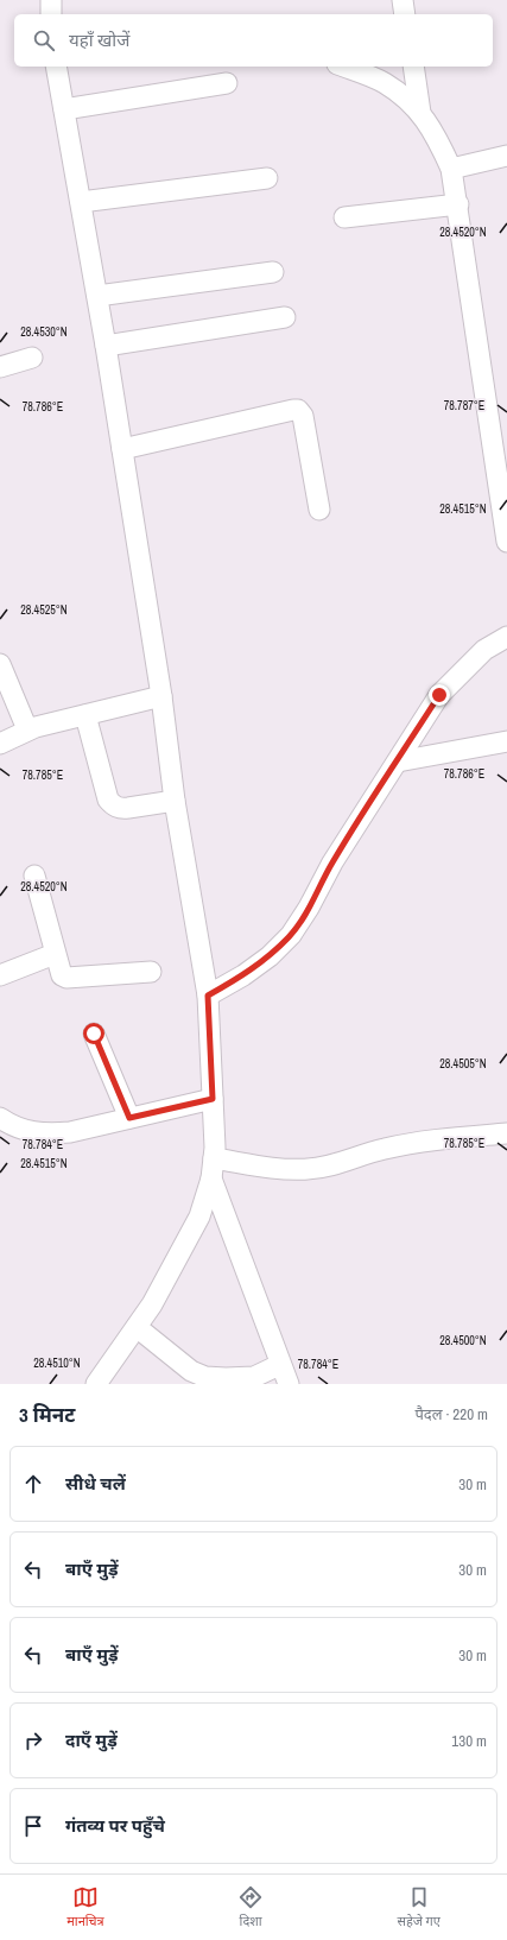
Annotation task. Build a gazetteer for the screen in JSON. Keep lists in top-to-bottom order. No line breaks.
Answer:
{"page":{"search":"यहाँ खोजें","heading":["3 मिनट","पैदल · 220 m"],"list":[["सीधे चलें","30 m"],["बाएँ मुड़ें","30 m"],["बाएँ मुड़ें","30 m"],["दाएँ मुड़ें","130 m"],"गंतव्य पर पहुँचे"],"nav":["मानचित्र","दिशा","सहेजे गए"]},"coordinates":["28.4520°N","28.4530°N","78.787°E","78.786°E","28.4515°N","28.4525°N","78.785°E","28.4505°N","78.784°E","28.4500°N","28.4510°N"]}
